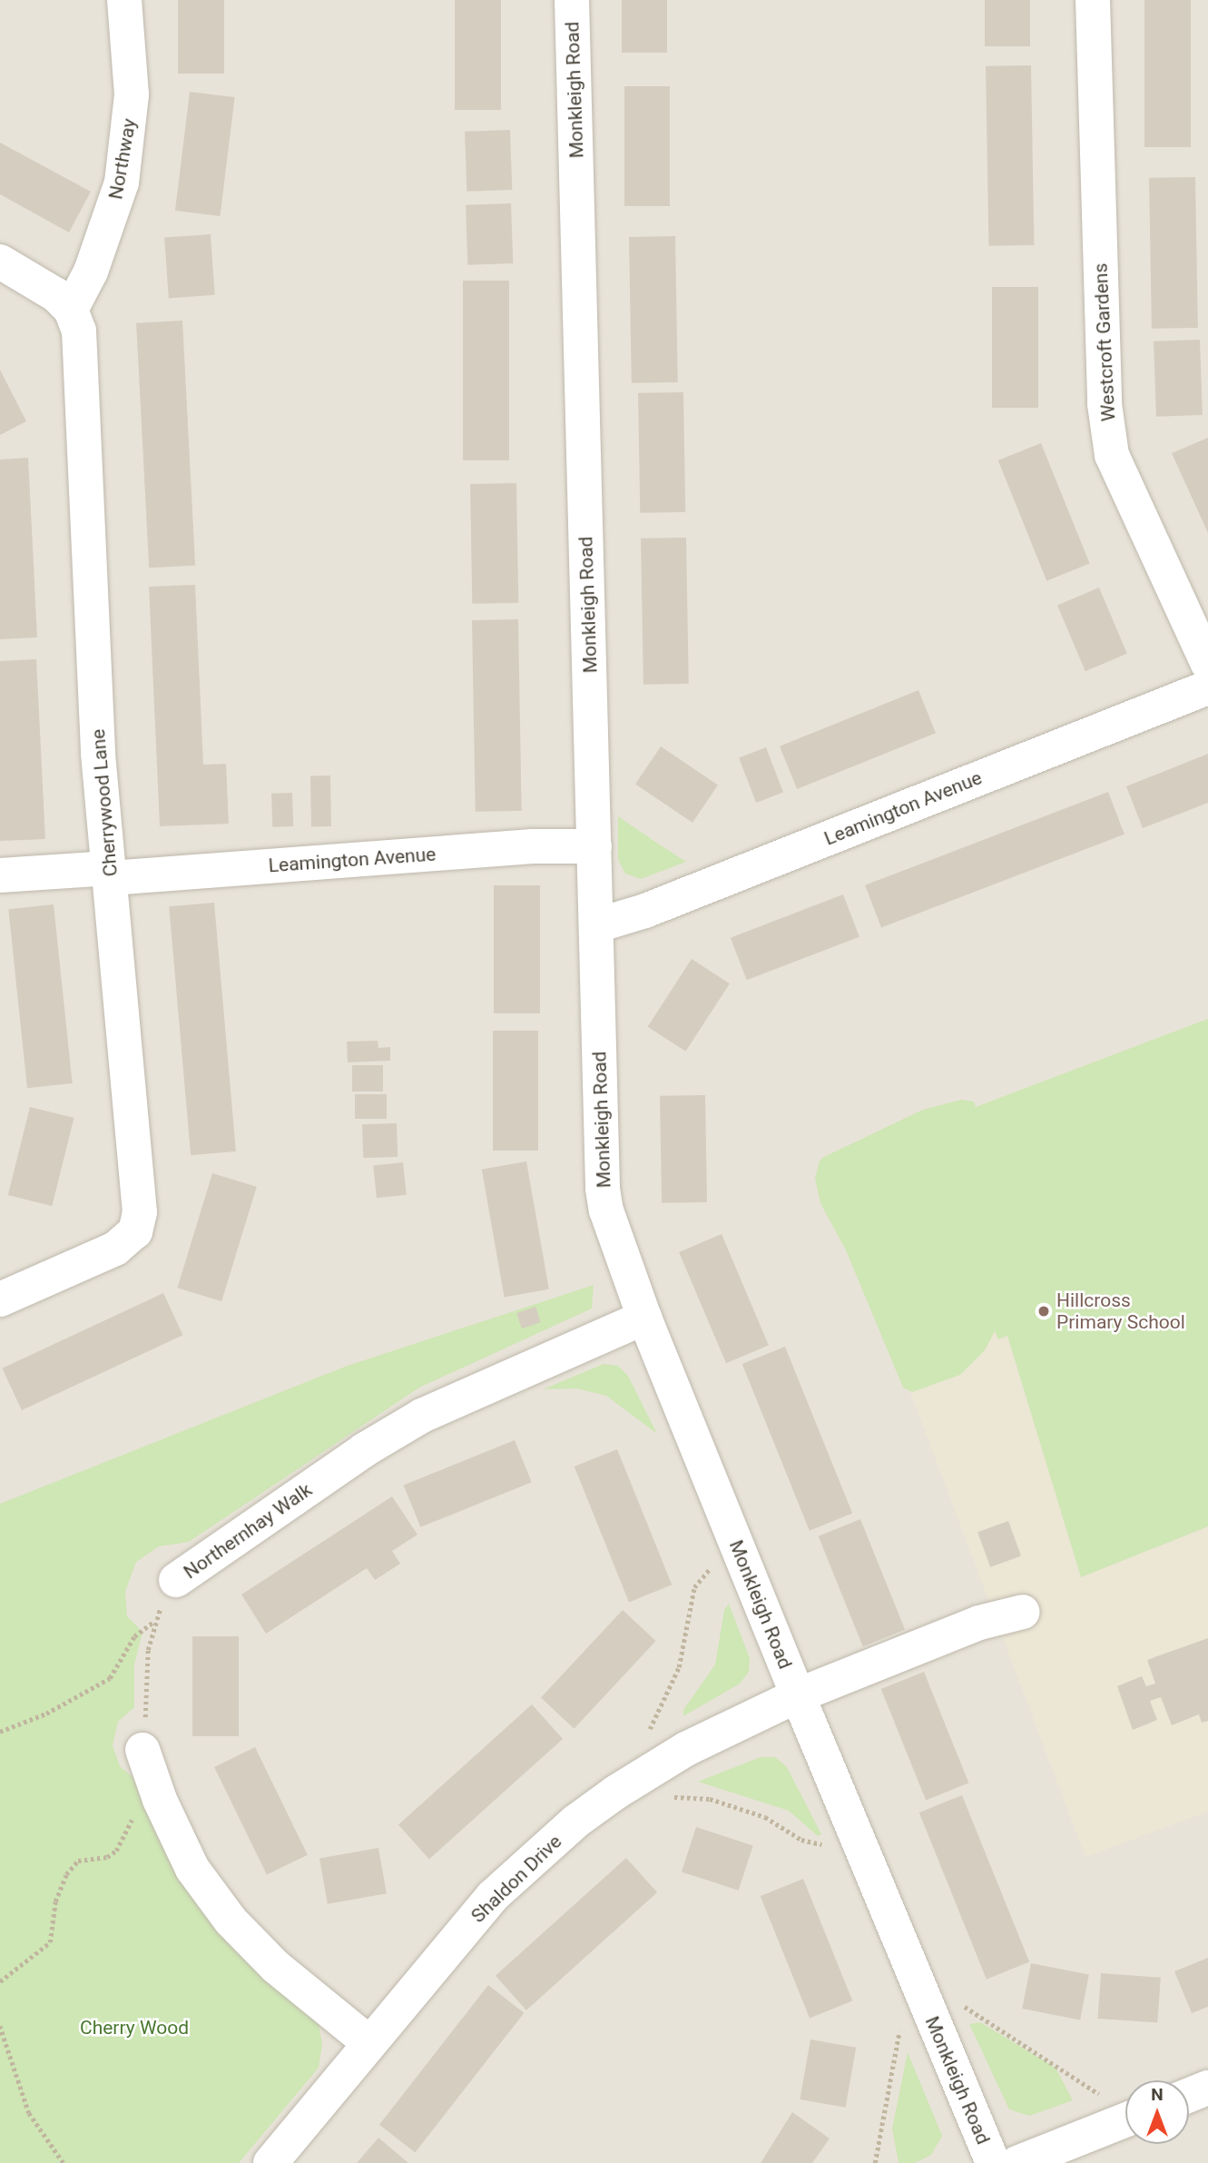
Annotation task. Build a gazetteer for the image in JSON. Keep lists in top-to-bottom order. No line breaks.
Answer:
{"streets":{"street":["Monkleigh Road","Northway","Westcroft Gardens","Cherrywood Lane","Leamington Avenue","Northernhay Walk","Shaldon Drive"]},"crossings":[["Monkleigh Road","Leamington Avenue"],["Monkleigh Road","Northernhay Walk"],["Monkleigh Road","Shaldon Drive"],["Northway","Cherrywood Lane"],["Cherrywood Lane","Leamington Avenue"]],"parks":["Cherry Wood"],"places":["Hillcross Primary School"],"north":"top"}
